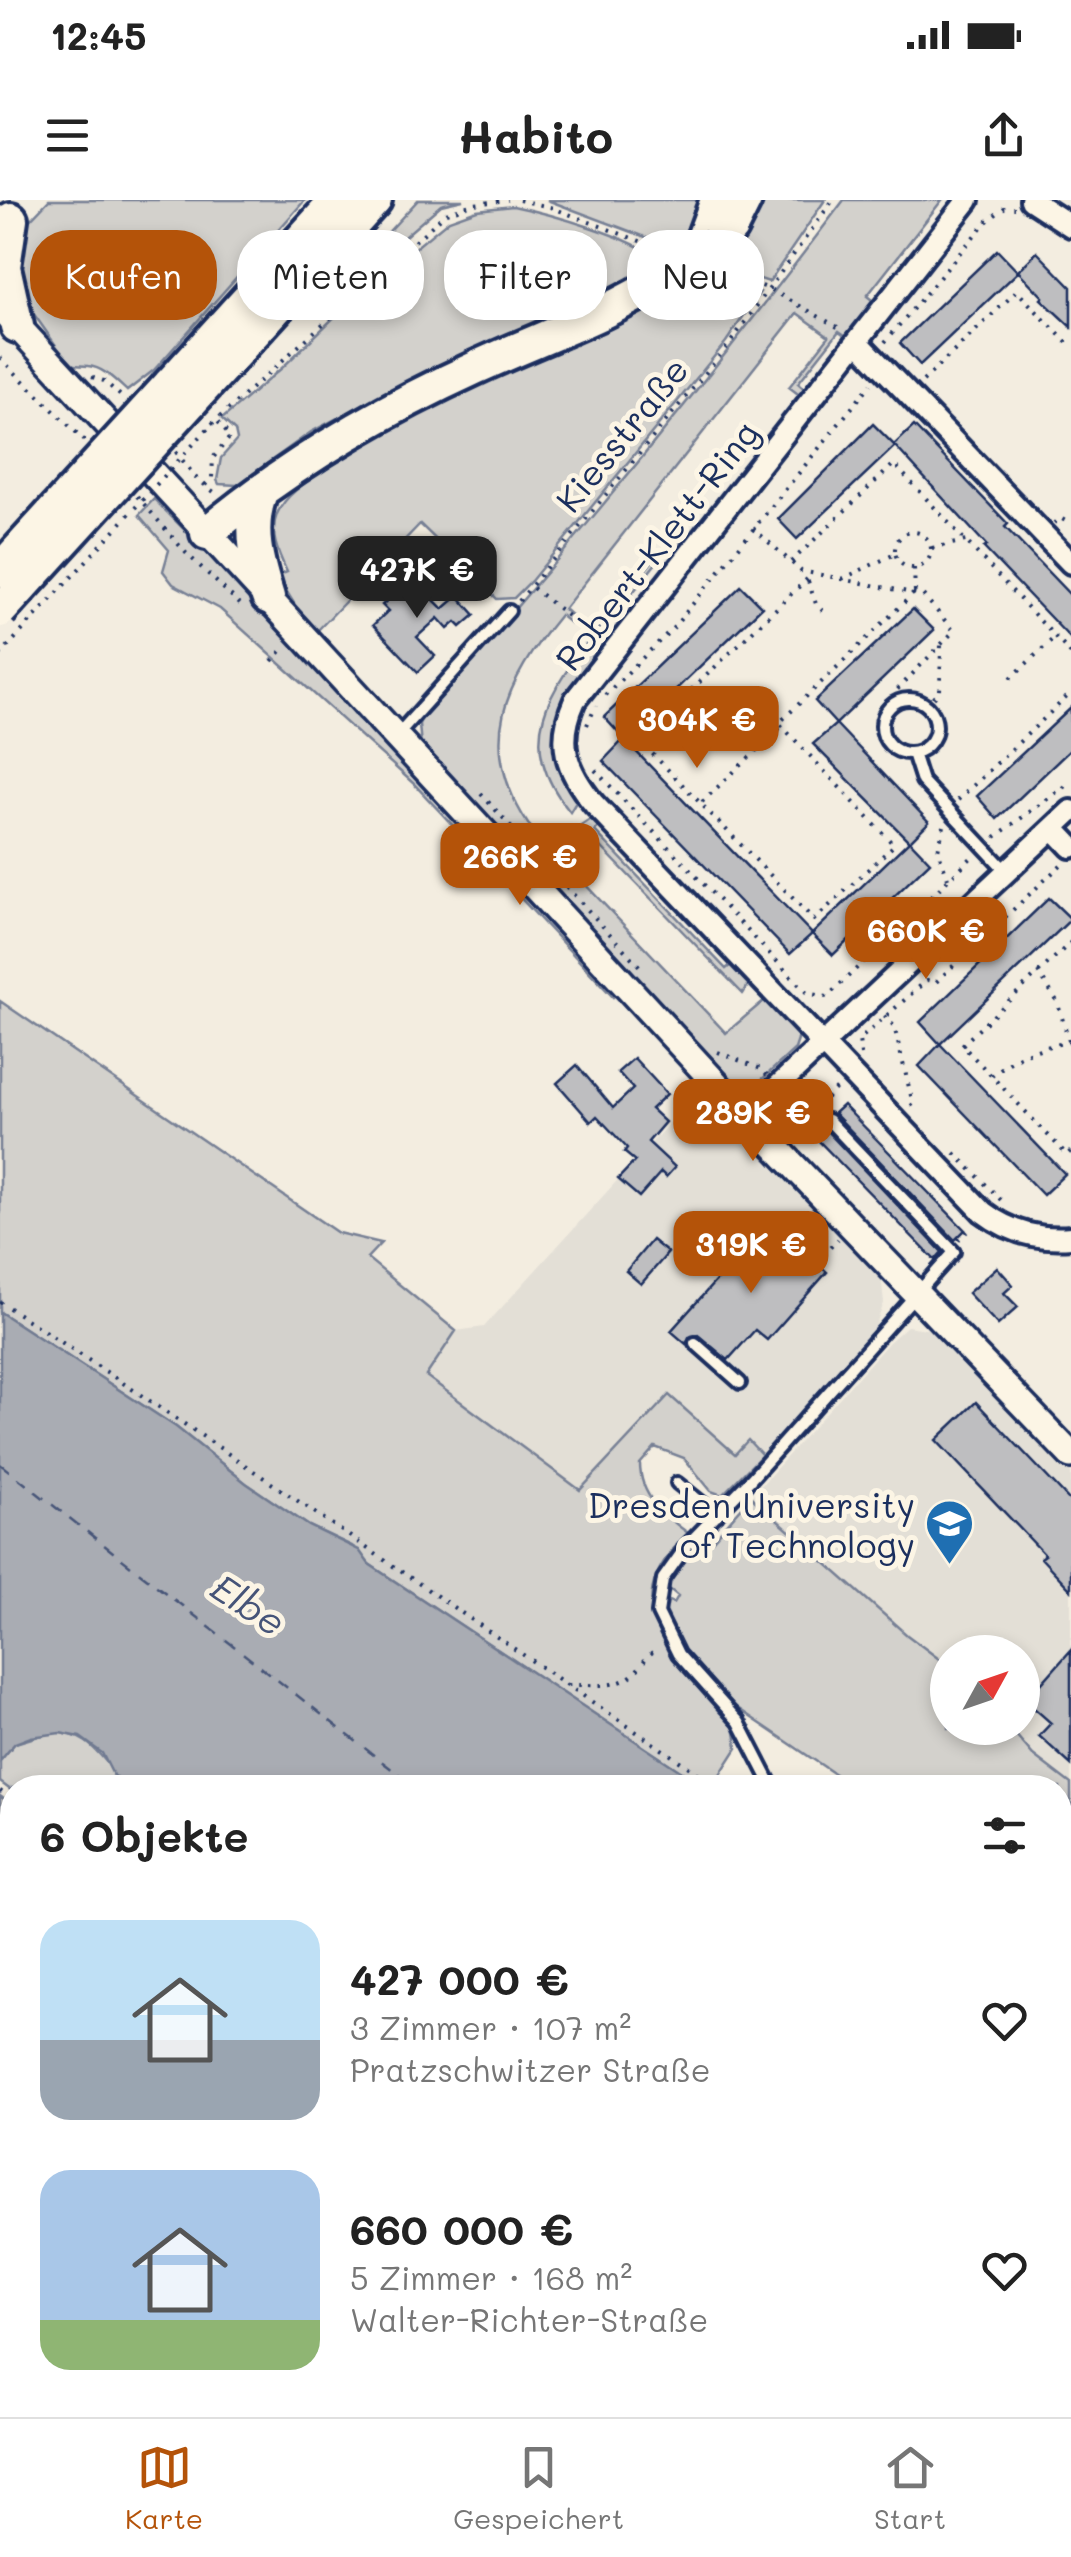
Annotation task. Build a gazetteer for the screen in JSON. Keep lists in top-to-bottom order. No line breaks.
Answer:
{"streets":{"street":["Robert-Klett-Ring"],"path":["Kiesstraße"]},"water":["Elbe"],"places":{"school or university":["Dresden University of Technology"]},"north":"top right","page":{"status":"12:45","header":"Habito","chip":["Kaufen","Mieten","Filter","Neu"],"price":["427K €","304K €","266K €","660K €","289K €","319K €"],"heading":"6 Objekte","list":[{"name":"427 000 €","note":"3 Zimmer · 107 m² · Pratzschwitzer Straße"},{"name":"660 000 €","note":"5 Zimmer · 168 m² · Walter-Richter-Straße"}],"tabs":["Karte","Gespeichert","Start"]}}
